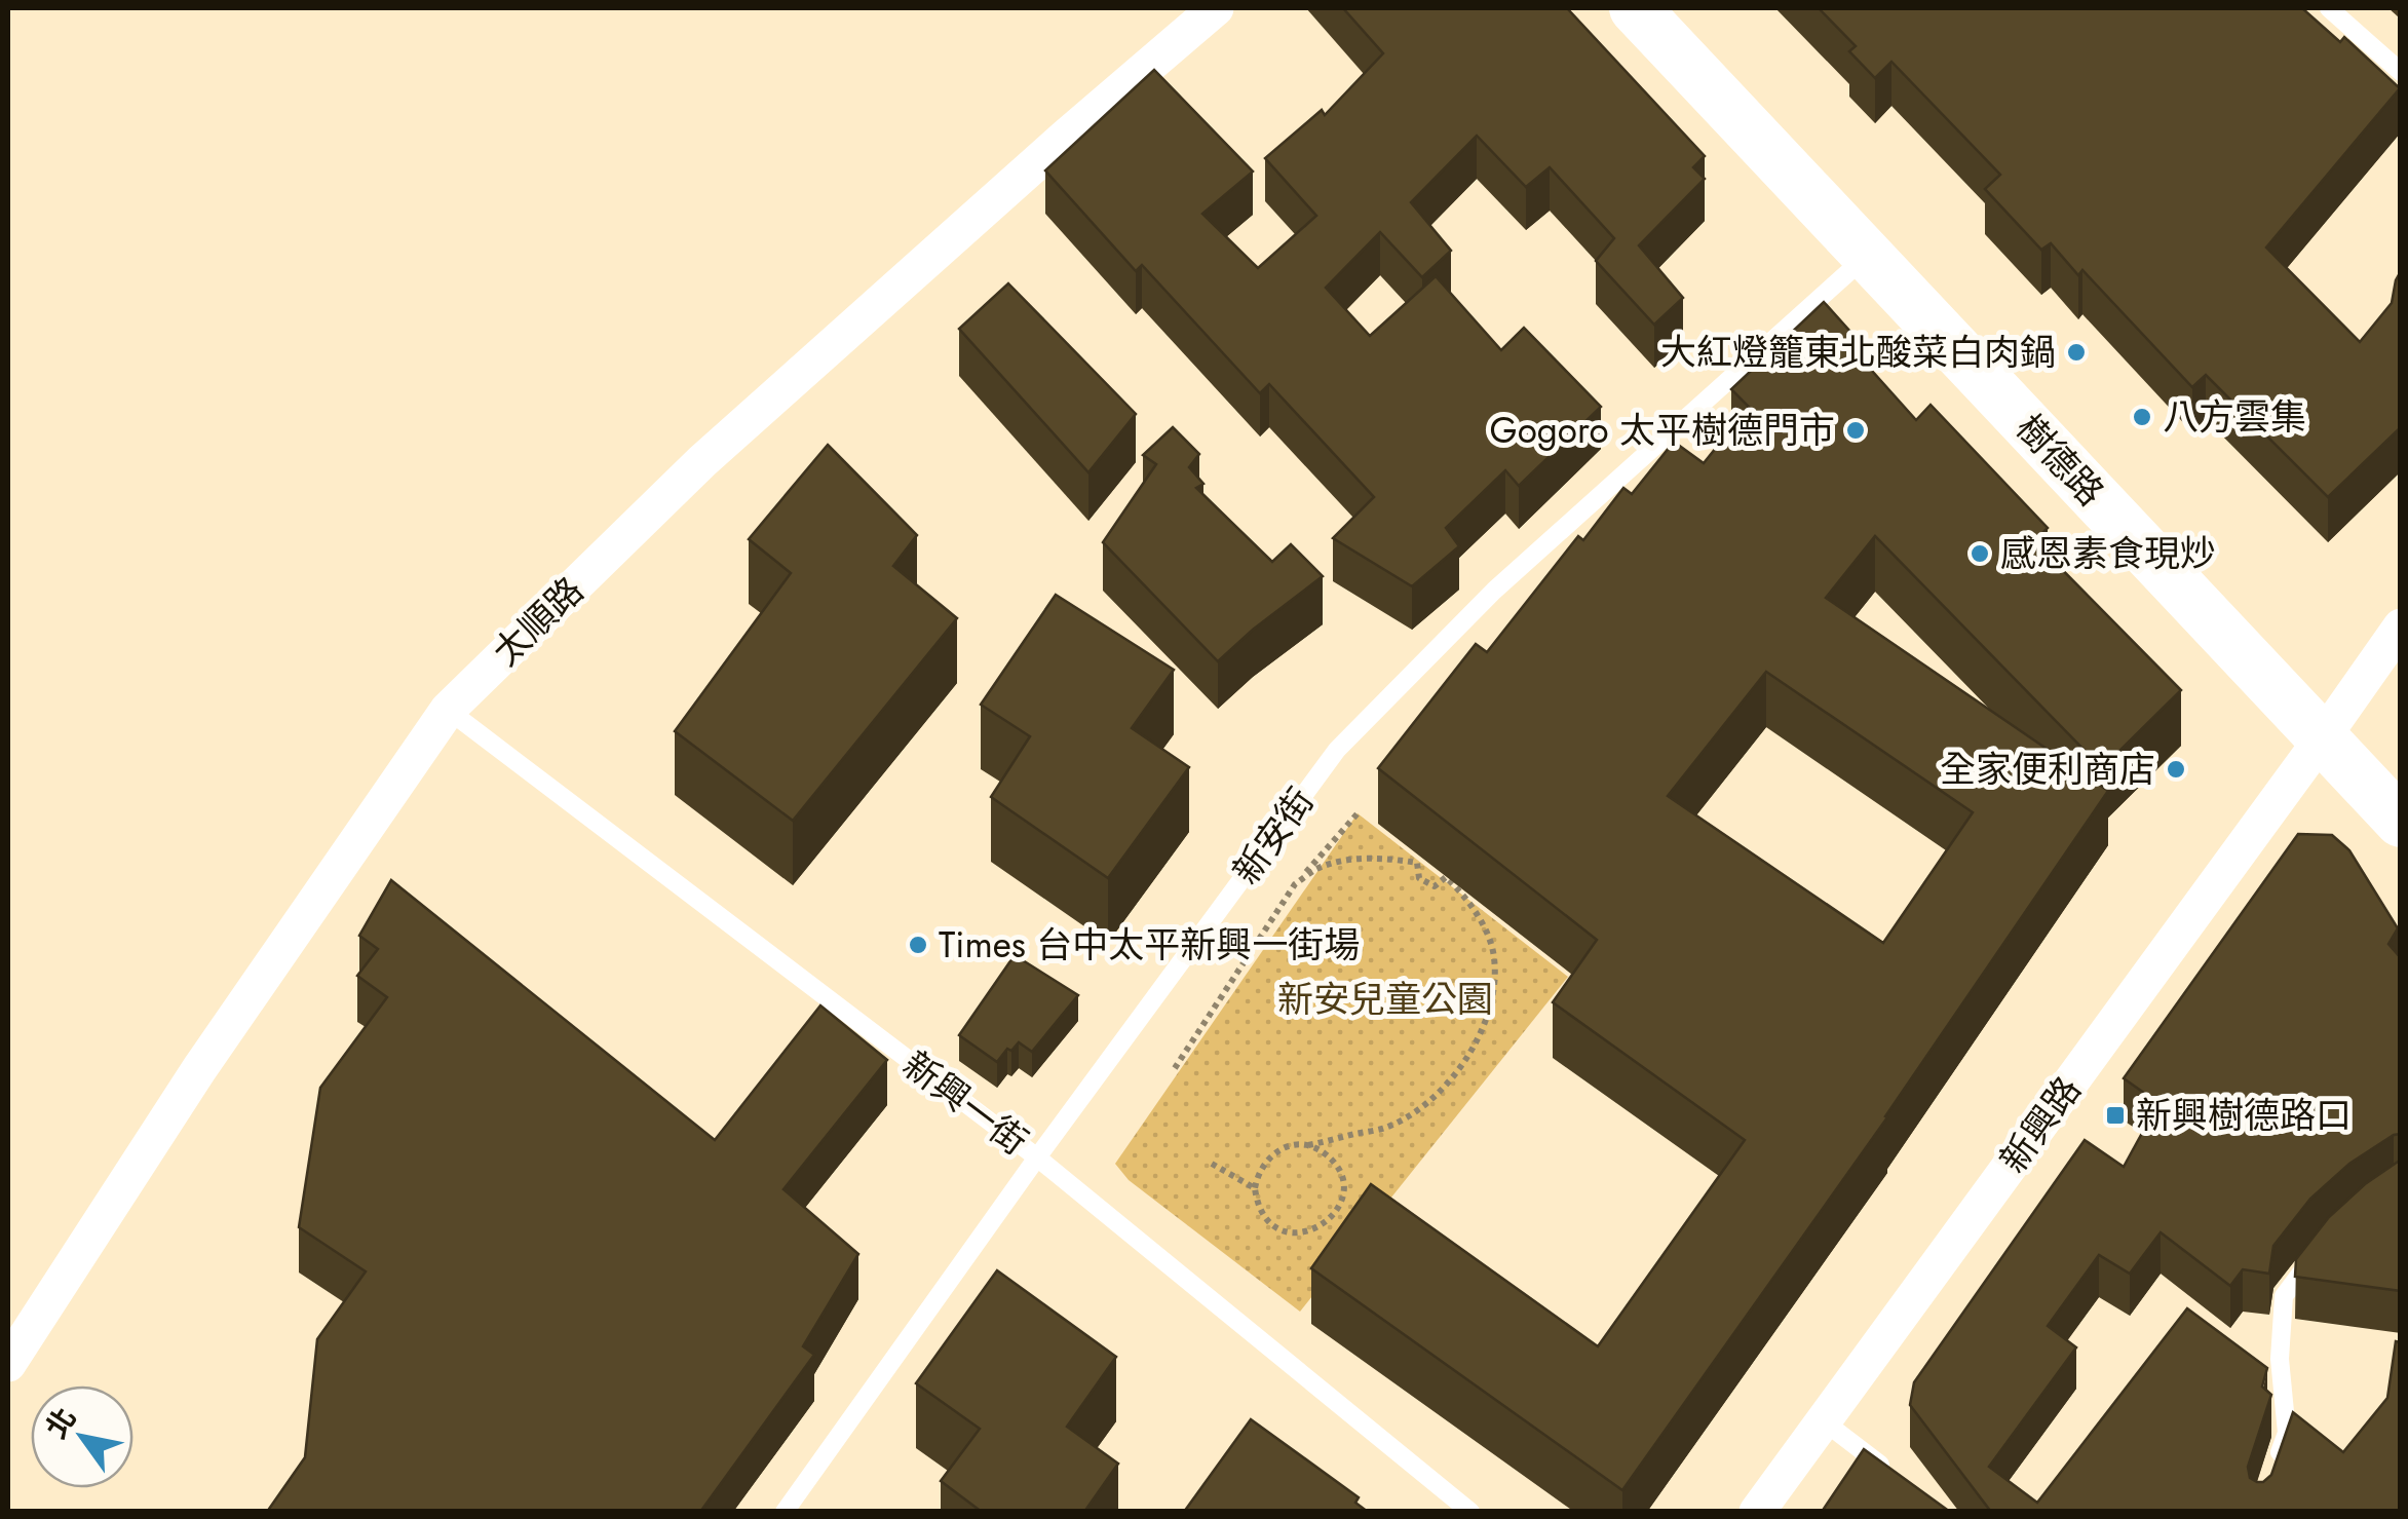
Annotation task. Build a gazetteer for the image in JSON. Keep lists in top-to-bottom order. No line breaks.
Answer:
{"streets":{"street":["樹德路","太順路","新興路"],"lane":["新安街","新興一街"]},"crossings":[["樹德路","新安街"],["樹德路","新興路"],["太順路","新興一街"],["新安街","新興一街"]],"parks":["新安兒童公園"],"places":{"other":["大紅燈籠東北酸菜白肉鍋","八方雲集","Gogoro 太平樹德門市","感恩素食現炒","全家便利商店","Times 台中太平新興一街場"],"transit":["新興樹德路口"]},"north":"top left"}
